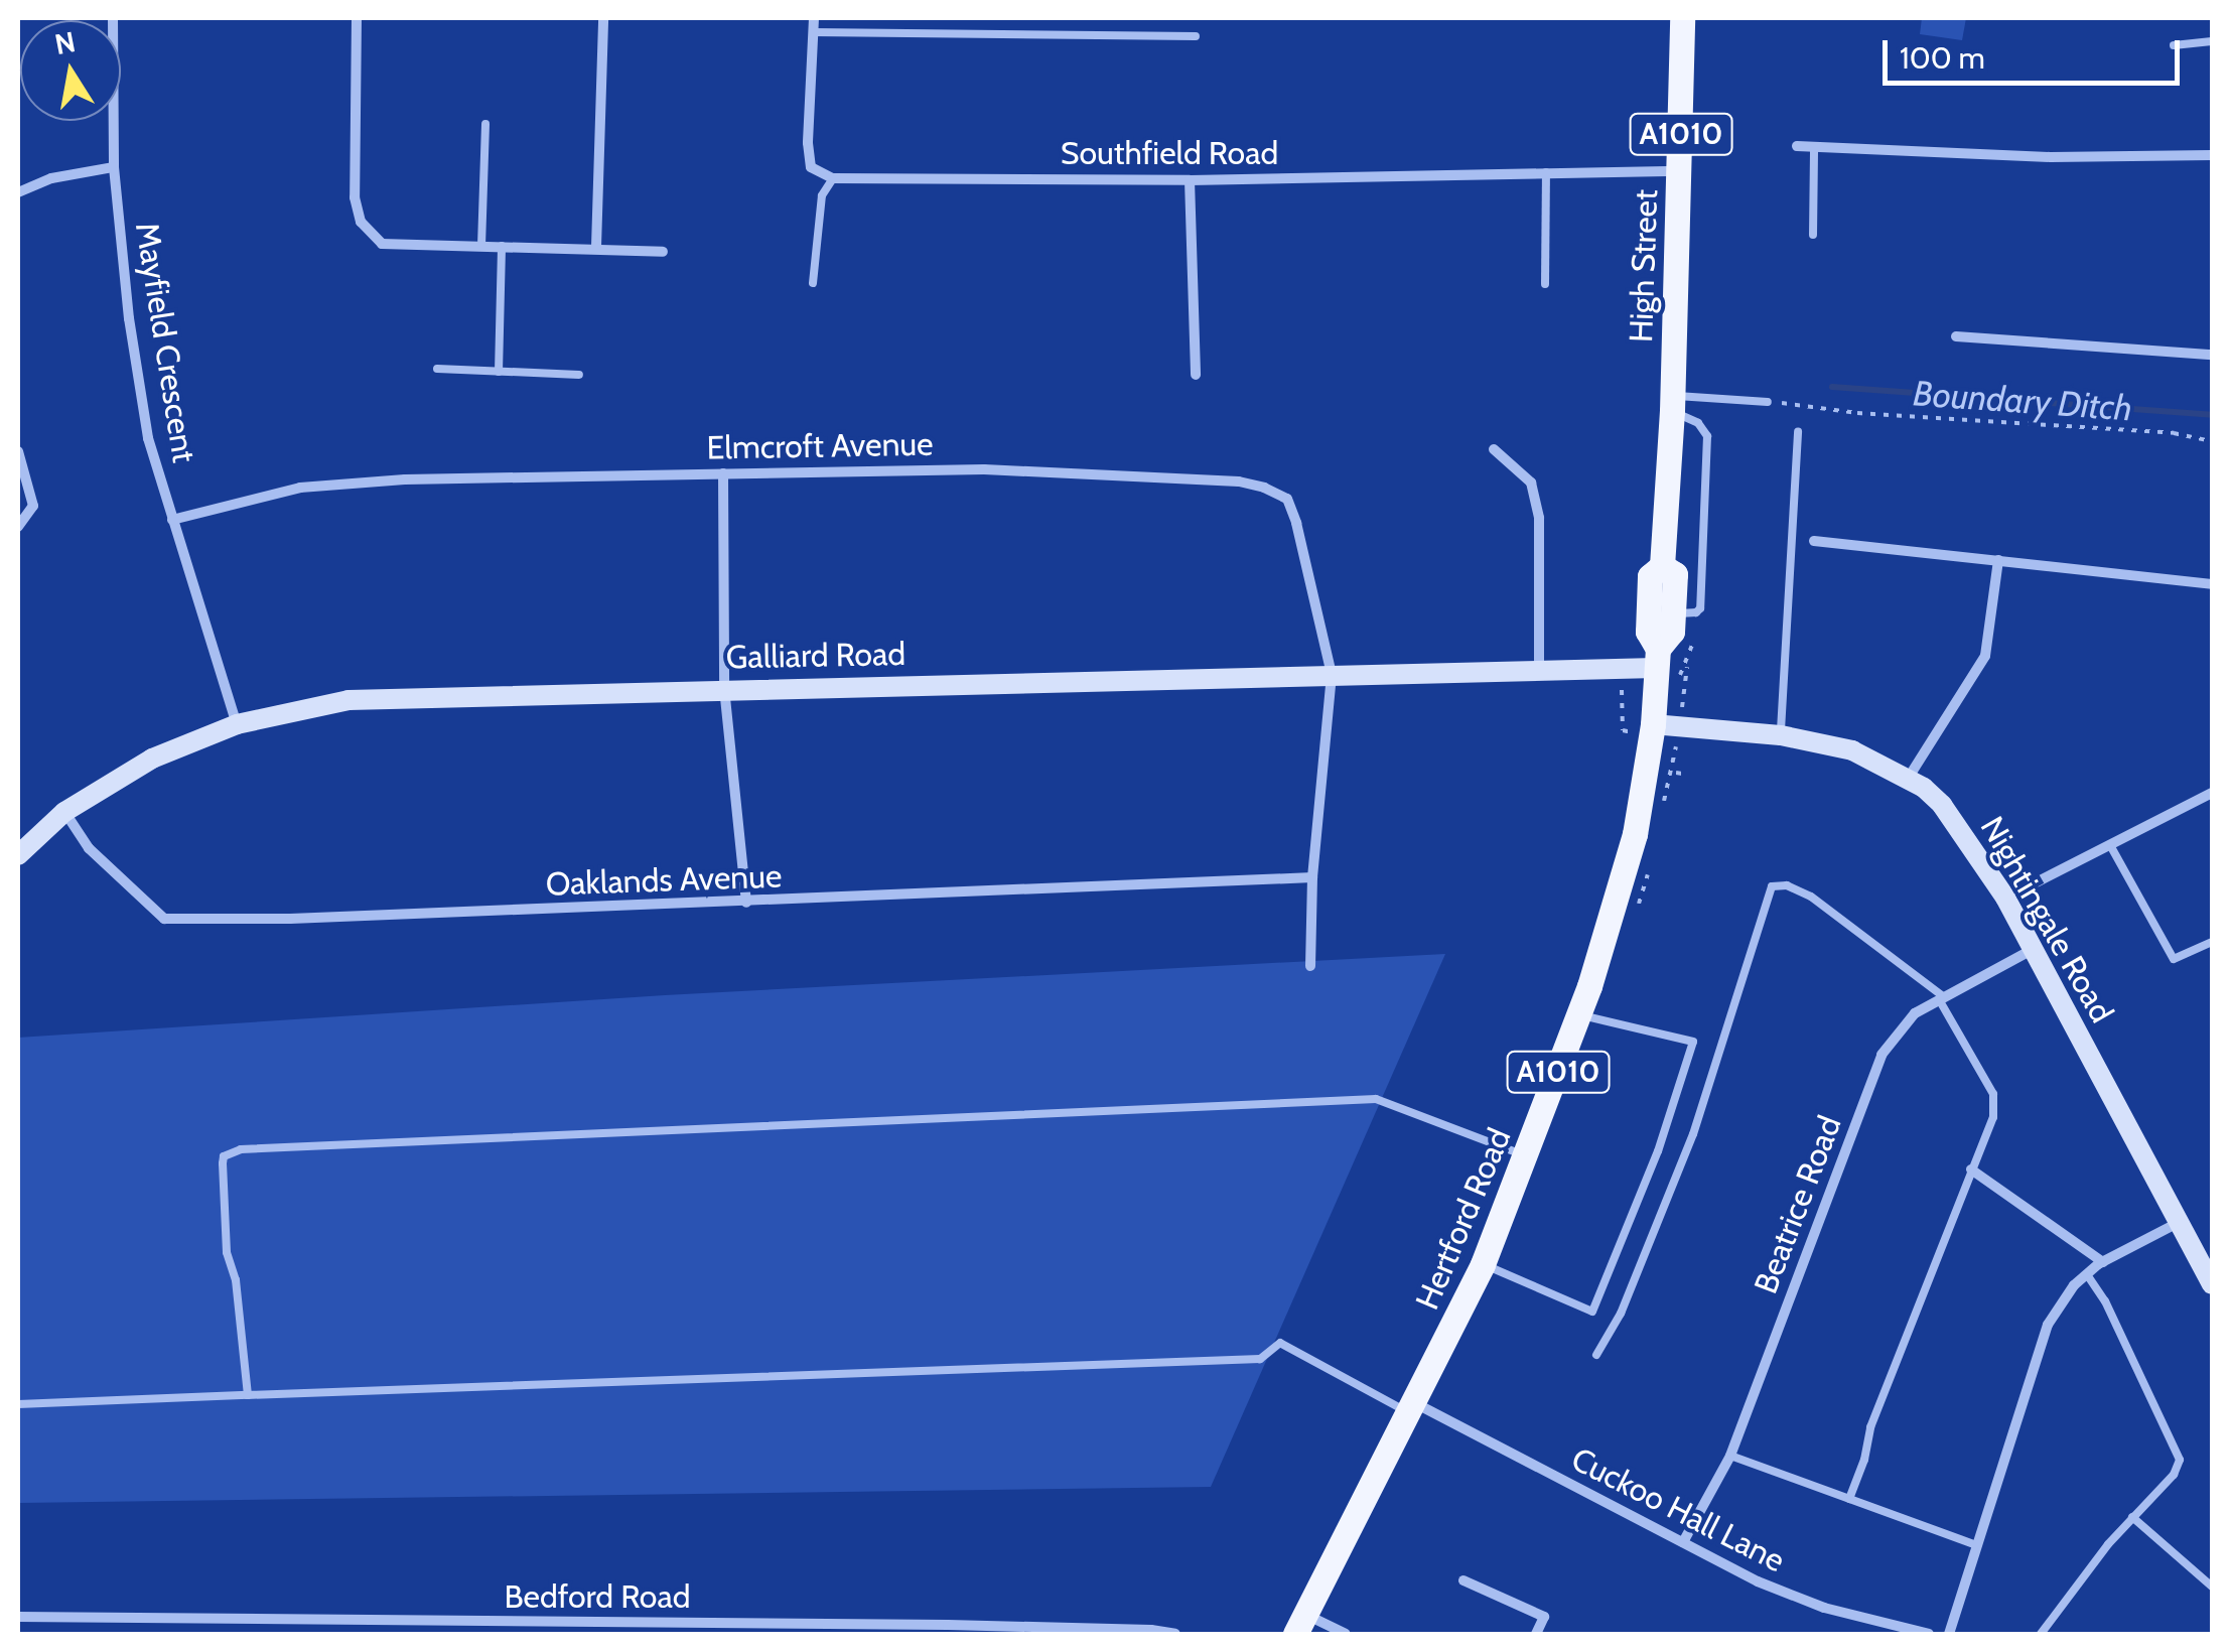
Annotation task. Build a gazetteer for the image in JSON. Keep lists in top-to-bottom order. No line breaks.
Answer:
{"streets":{"main road":["A1010","High Street","Hertford Road"],"street":["Southfield Road","Mayfield Crescent","Elmcroft Avenue","Galliard Road","Oaklands Avenue","Nightingale Road","Beatrice Road","Cuckoo Hall Lane","Bedford Road"]},"crossings":[["Southfield Road","High Street"],["High Street","Hertford Road"],["Mayfield Crescent","Elmcroft Avenue"],["Mayfield Crescent","Galliard Road"],["Elmcroft Avenue","Galliard Road"],["Galliard Road","Oaklands Avenue"],["Galliard Road","Hertford Road"],["Nightingale Road","Beatrice Road"],["Nightingale Road","Hertford Road"],["Beatrice Road","Cuckoo Hall Lane"],["Hertford Road","Cuckoo Hall Lane"]],"water":["Boundary Ditch"],"scale_bar":"100 m","north":"top"}
